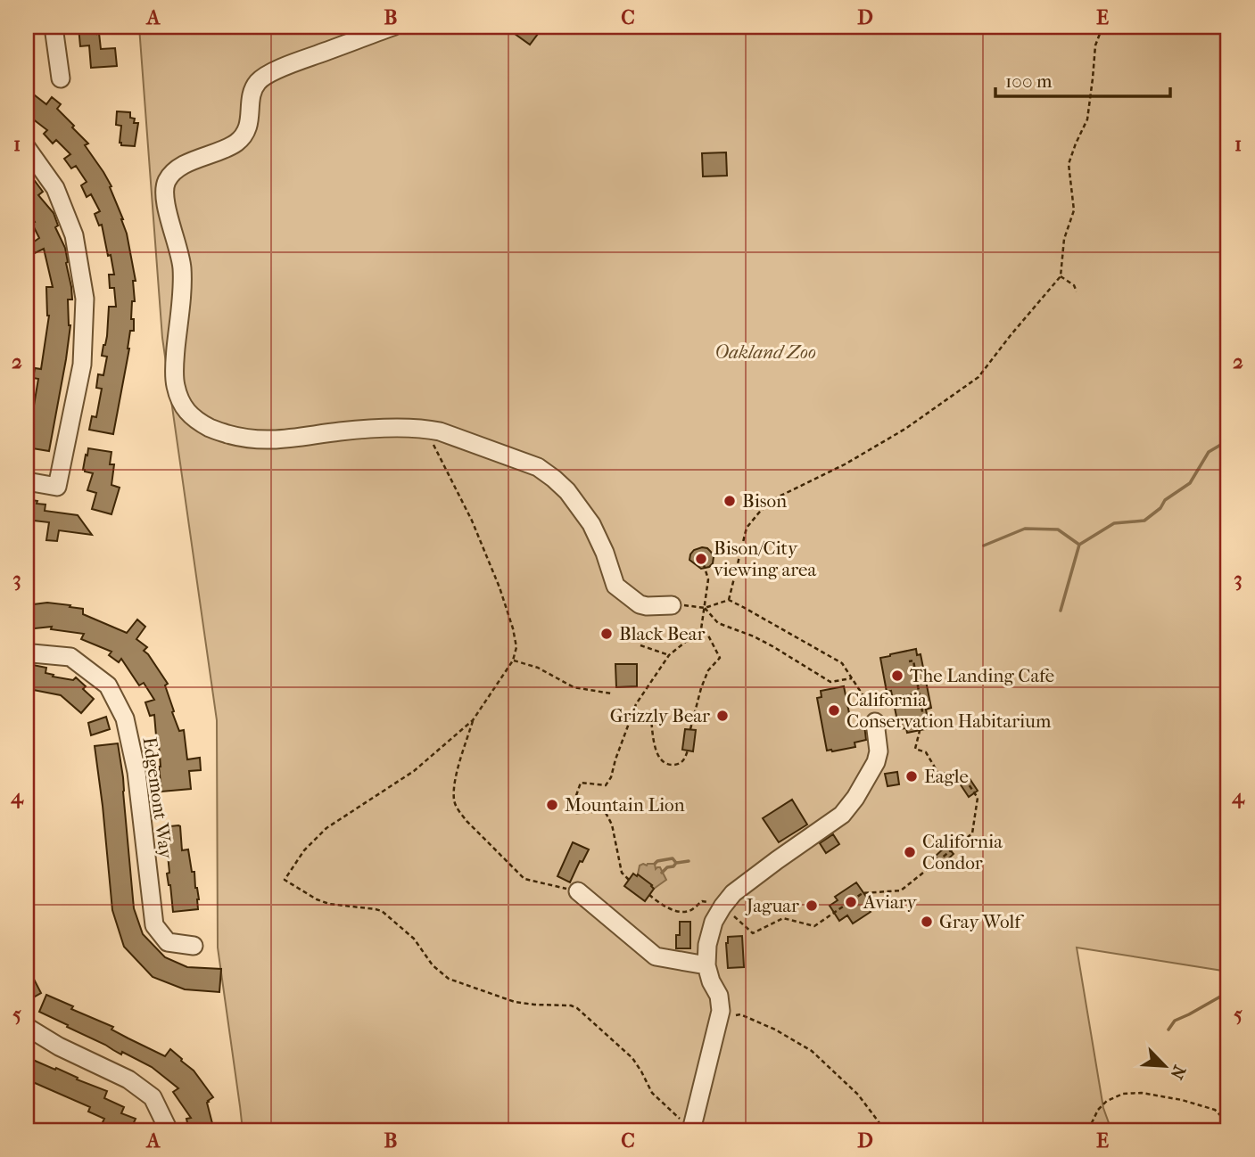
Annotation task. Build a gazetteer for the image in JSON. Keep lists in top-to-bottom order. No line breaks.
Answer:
{"streets":{"street":["Edgemont Way"]},"parks":["Oakland Zoo"],"places":["Bison","Bison/City viewing area","Black Bear","The Landing Cafe","California Conservation Habitarium","Grizzly Bear","Eagle","Mountain Lion","California Condor","Aviary","Jaguar","Gray Wolf"],"scale_bar":"100 m","north":"bottom right","grid":{"columns":["A","B","C","D","E"],"rows":["1","2","3","4","5"]}}
